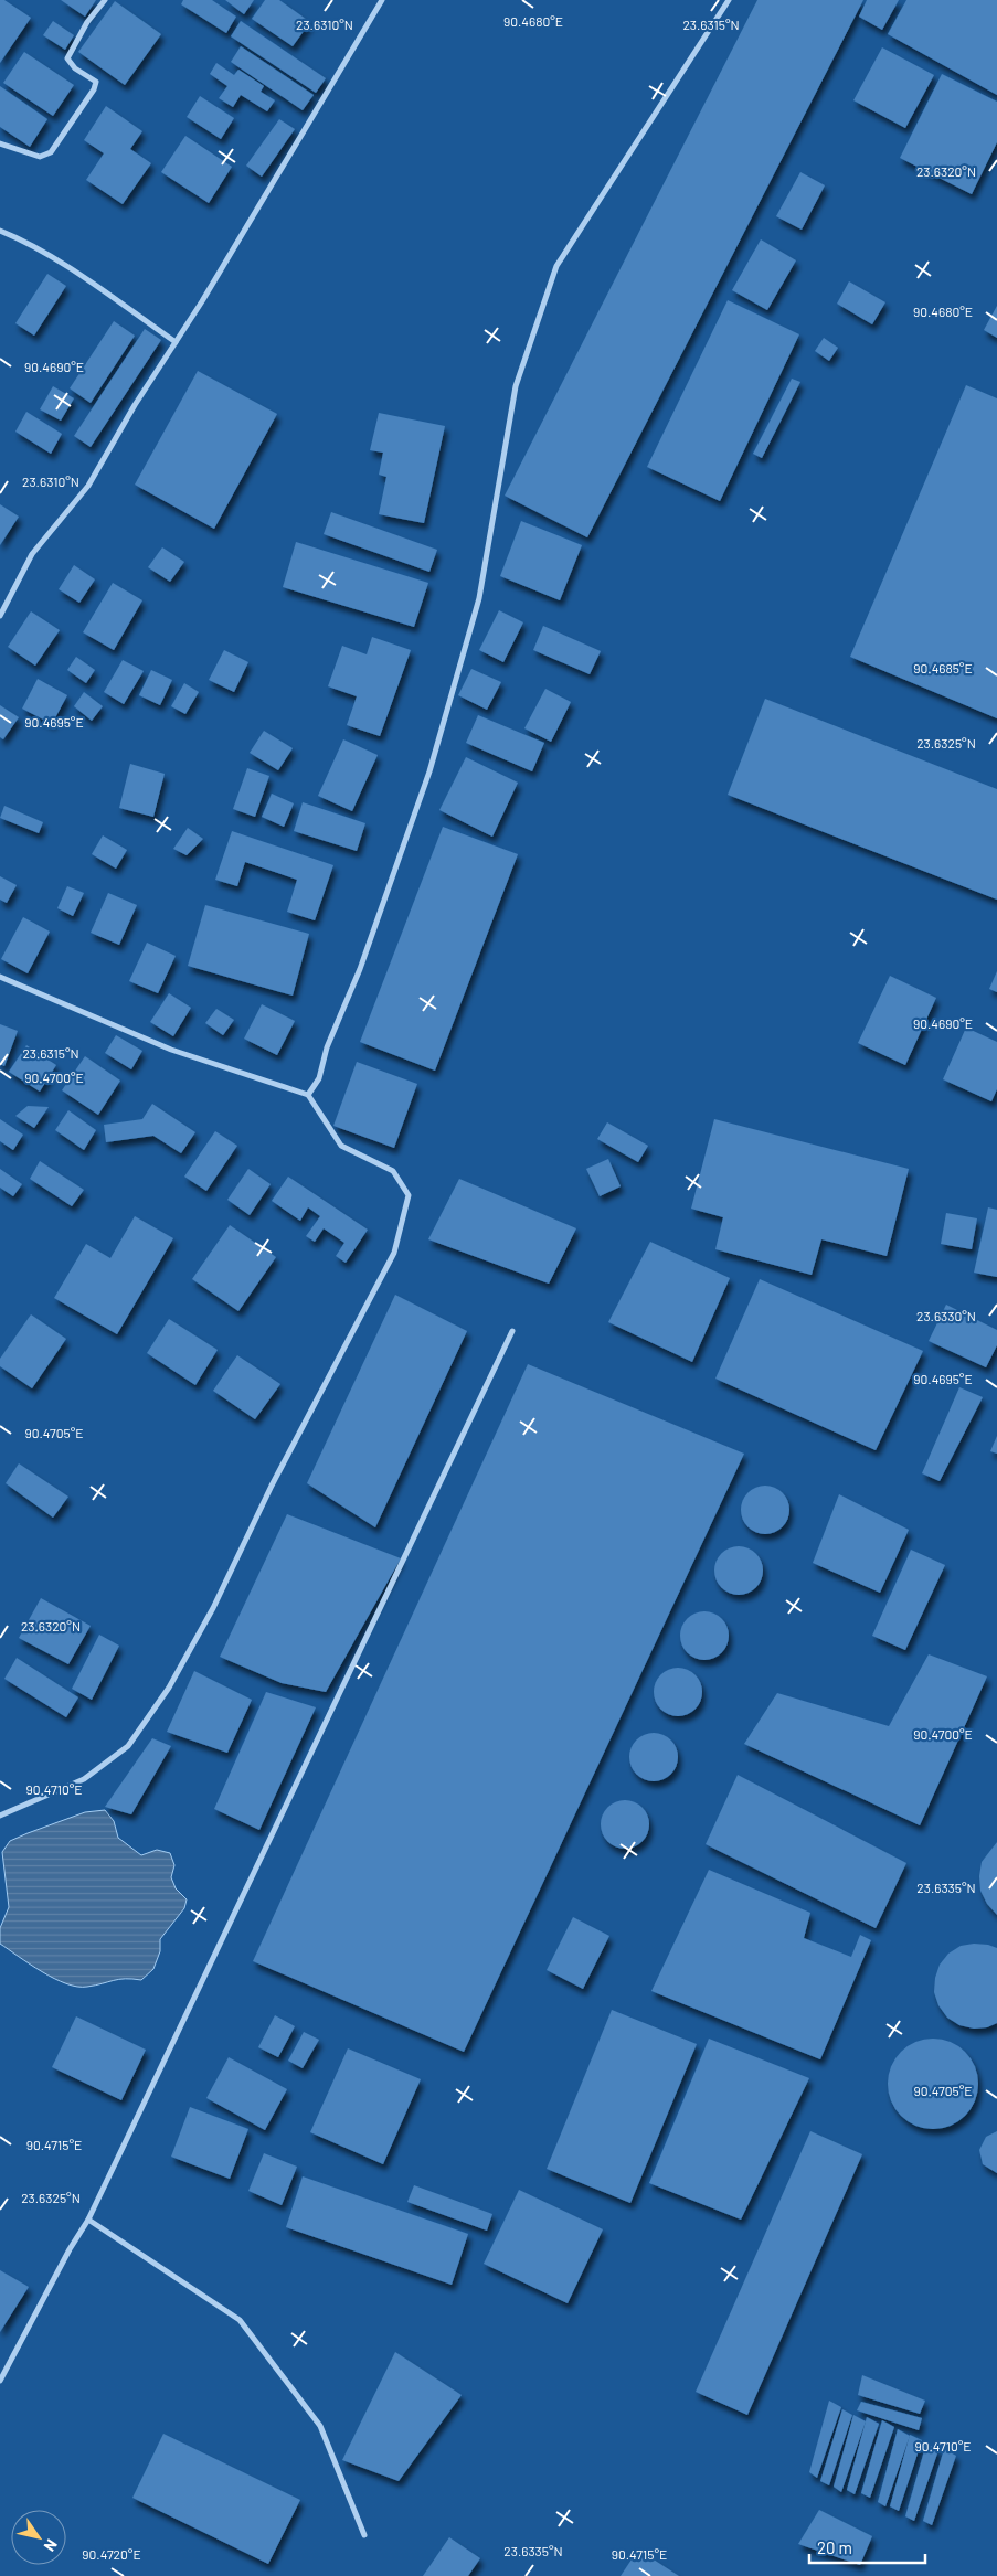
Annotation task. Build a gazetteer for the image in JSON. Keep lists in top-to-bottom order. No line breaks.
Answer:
{"scale_bar":"20 m","north":"bottom right","coordinates":["90.4680°E","23.6310°N","23.6315°N","23.6320°N","90.4690°E","90.4685°E","90.4695°E","23.6325°N","90.4700°E","23.6330°N","90.4705°E","90.4710°E","23.6335°N","90.4715°E","90.4720°E"]}
